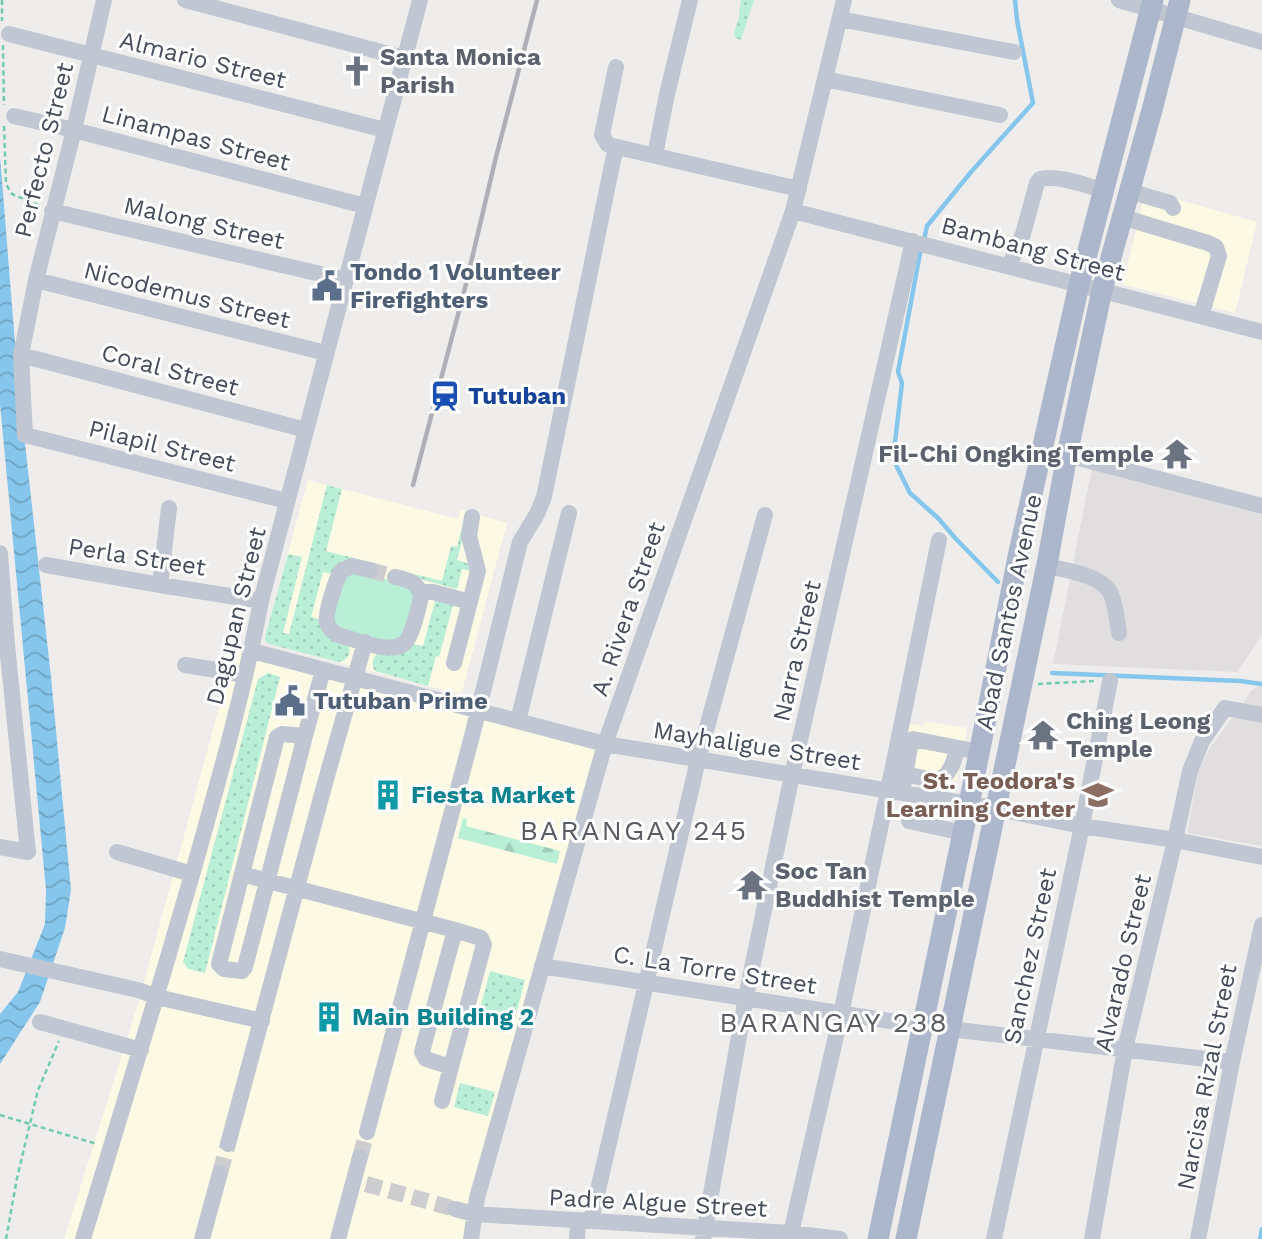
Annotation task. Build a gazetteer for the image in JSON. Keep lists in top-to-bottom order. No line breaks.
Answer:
{"streets":{"main road":["Abad Santos Avenue"],"street":["Almario Street","Linampas Street","Perfecto Street","Malong Street","Bambang Street","Nicodemus Street","Coral Street","Pilapil Street","Perla Street","A. Rivera Street","Dagupan Street","Narra Street","Mayhaligue Street","Sanchez Street","Alvarado Street","C. La Torre Street","Narcisa Rizal Street","Padre Algue Street"]},"crossings":[["Almario Street","Perfecto Street"],["Almario Street","Dagupan Street"],["Linampas Street","Perfecto Street"],["Linampas Street","Dagupan Street"],["Perfecto Street","Malong Street"],["Perfecto Street","Nicodemus Street"],["Perfecto Street","Coral Street"],["Perfecto Street","Pilapil Street"],["Malong Street","Dagupan Street"],["Bambang Street","A. Rivera Street"],["Bambang Street","Abad Santos Avenue"],["Bambang Street","Narra Street"],["Nicodemus Street","Dagupan Street"],["Coral Street","Dagupan Street"],["Pilapil Street","Dagupan Street"],["Perla Street","Dagupan Street"],["A. Rivera Street","Mayhaligue Street"],["A. Rivera Street","C. La Torre Street"],["A. Rivera Street","Padre Algue Street"],["Abad Santos Avenue","Mayhaligue Street"],["Abad Santos Avenue","C. La Torre Street"],["Dagupan Street","Mayhaligue Street"],["Narra Street","Mayhaligue Street"],["Narra Street","C. La Torre Street"],["Narra Street","Padre Algue Street"],["Mayhaligue Street","Sanchez Street"],["Mayhaligue Street","Alvarado Street"]],"districts":["BARANGAY 245","BARANGAY 238"],"places":{"church":["Santa Monica Parish"],"public building":["Tondo 1 Volunteer Firefighters","Tutuban Prime"],"station":["Tutuban"],"temple":["Fil-Chi Ongking Temple","Ching Leong Temple","Soc Tan Buddhist Temple"],"building":["Fiesta Market","Main Building 2"],"school or university":["St. Teodora's Learning Center"]}}
